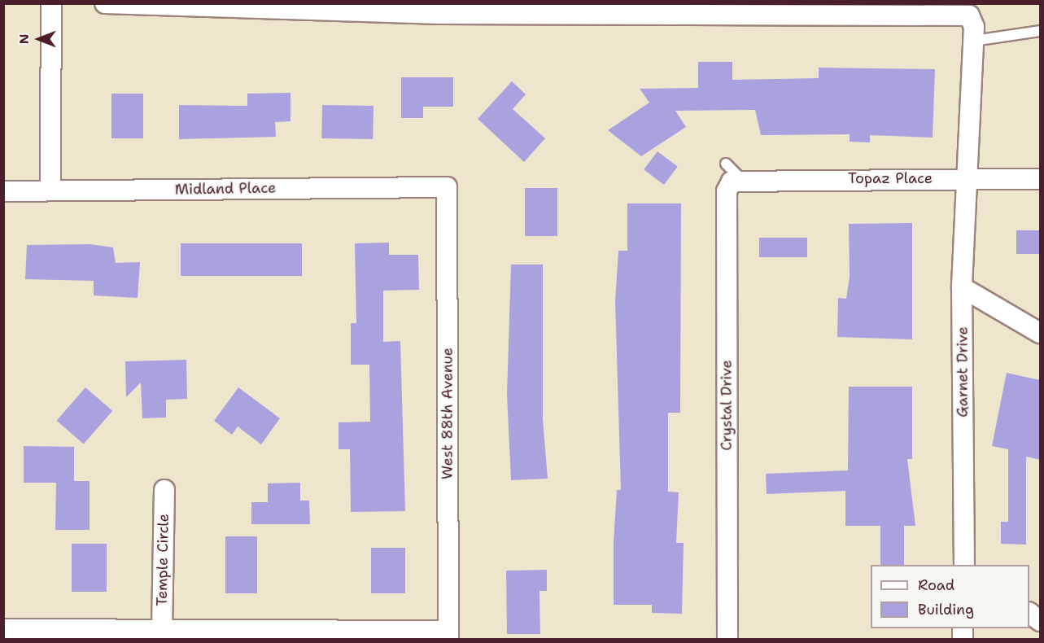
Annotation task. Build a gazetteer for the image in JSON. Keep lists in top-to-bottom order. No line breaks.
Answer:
{"streets":{"street":["Topaz Place","Midland Place","Garnet Drive","Crystal Drive","West 88th Avenue","Temple Circle"]},"crossings":[["Topaz Place","Garnet Drive"],["Topaz Place","Crystal Drive"],["Midland Place","West 88th Avenue"]],"legend":["Road","Building"],"north":"left"}
